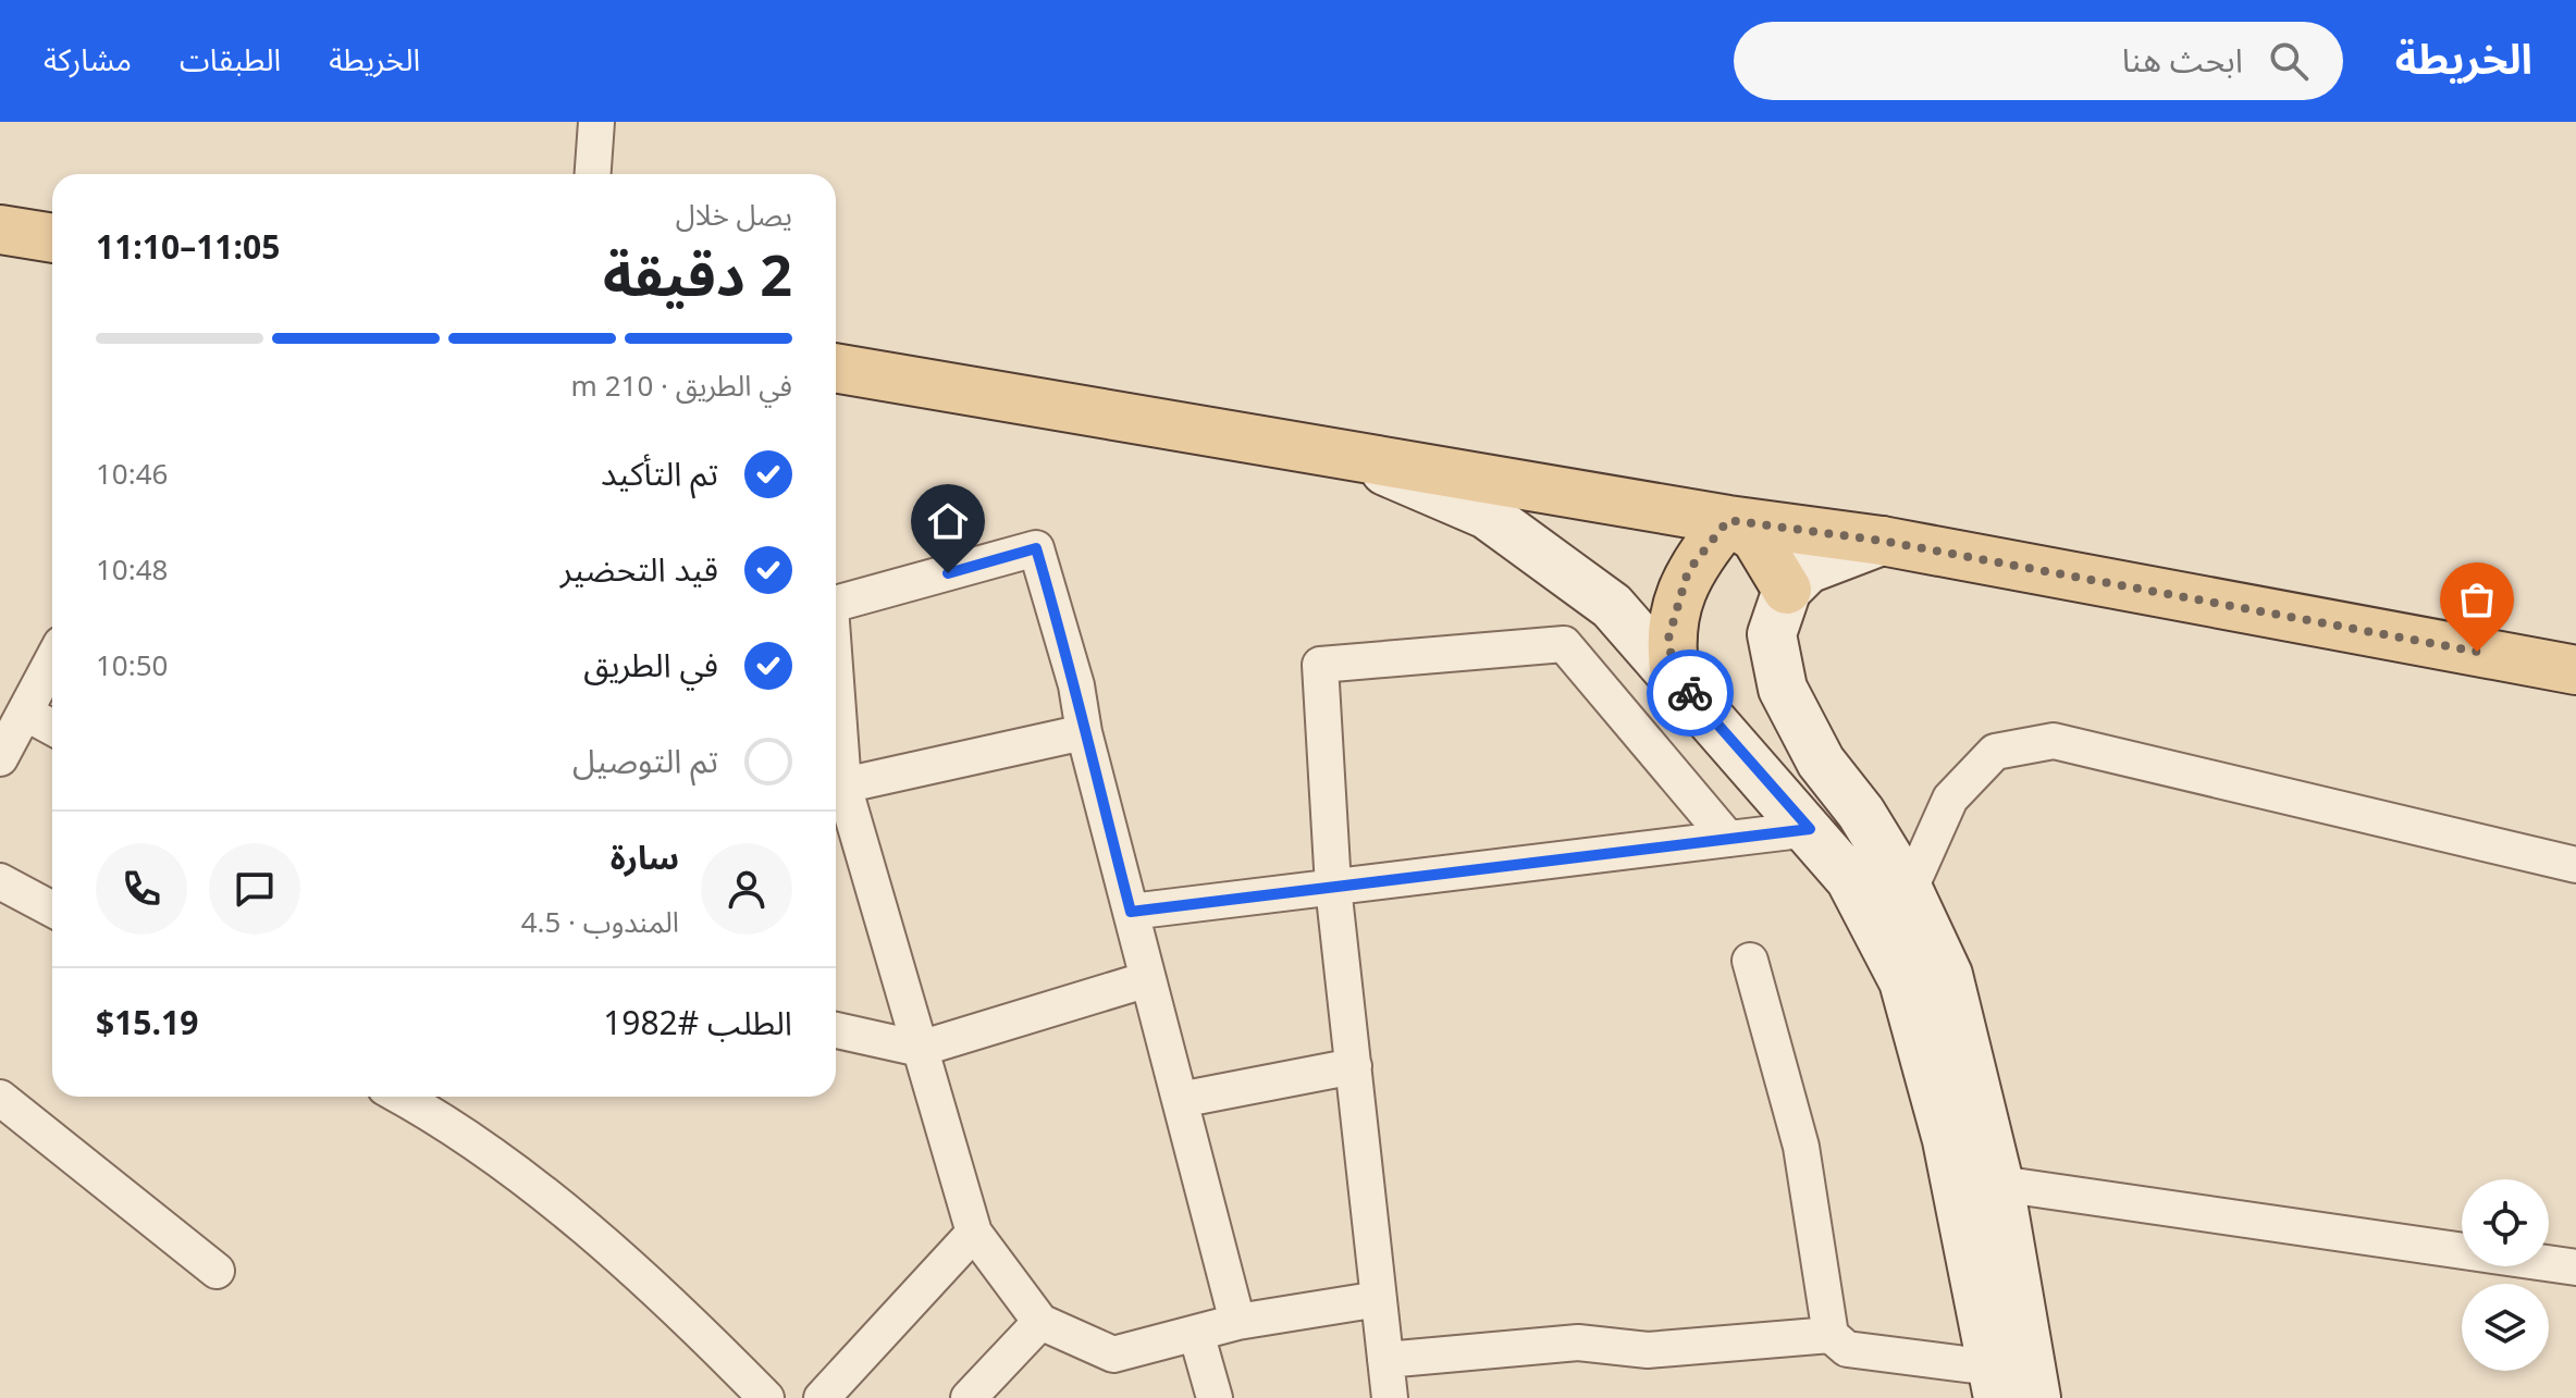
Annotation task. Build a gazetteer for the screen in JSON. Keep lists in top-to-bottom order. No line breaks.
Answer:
{"page":{"header":"الخريطة","search":"ابحث هنا","nav":["الخريطة","الطبقات","مشاركة"],"heading":["2 دقيقة","يصل خلال","11:05–11:10"],"panel":["سارة","المندوب · 4.5","الطلب #1982","$15.19"],"bar":"في الطريق · 210 m","list":[["تم التأكيد","10:46"],["قيد التحضير","10:48"],["في الطريق","10:50"],"تم التوصيل"]}}
